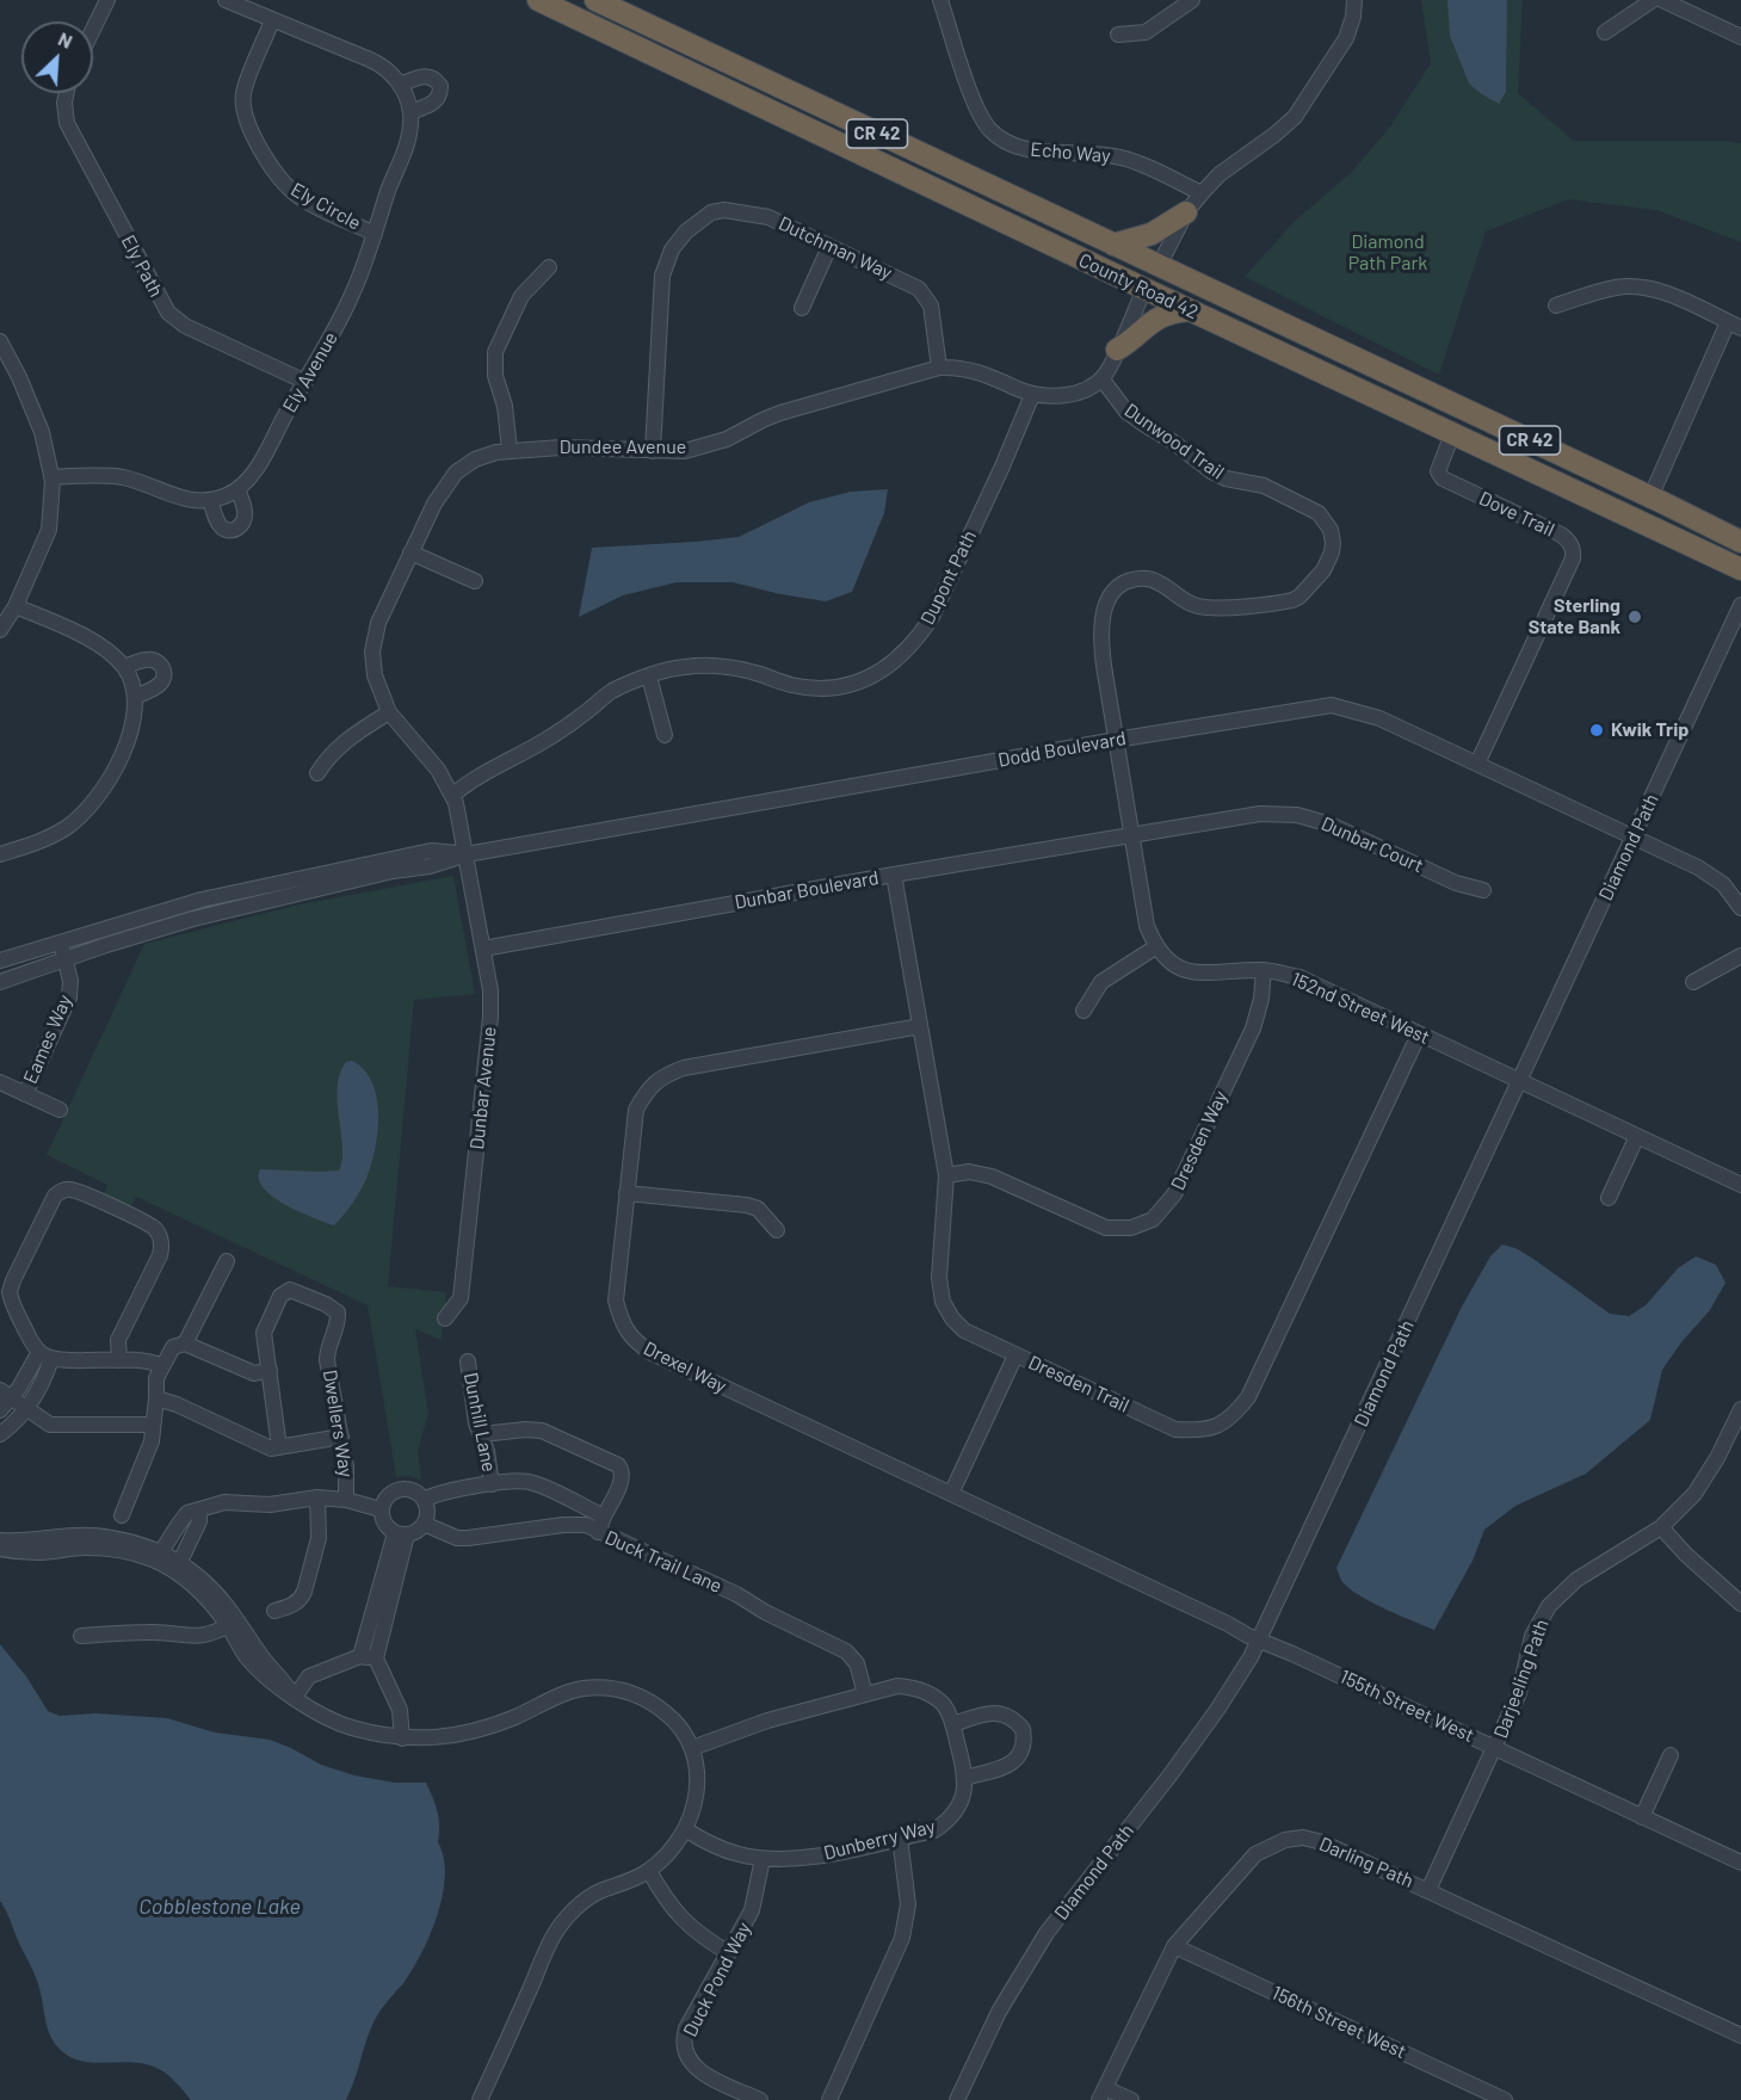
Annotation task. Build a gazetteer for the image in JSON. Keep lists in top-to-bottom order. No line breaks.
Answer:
{"streets":{"highway":["CR 42","County Road 42"],"street":["Echo Way","Ely Circle","Dutchman Way","Ely Path","Ely Avenue","Dunwood Trail","Dundee Avenue","Dove Trail","Dupont Path","Dodd Boulevard","Dunbar Court","Diamond Path","Dunbar Boulevard","152nd Street West","Eames Way","Dunbar Avenue","Dresden Way","Drexel Way","Dresden Trail","Dunhill Lane","Dwellers Way","Duck Trail Lane","Darjeeling Path","155th Street West","Dunberry Way","Darling Path","Duck Pond Way","156th Street West"]},"crossings":[["Ely Circle","Ely Avenue"],["Dutchman Way","Dundee Avenue"],["Ely Path","Ely Avenue"],["County Road 42","Dove Trail"],["Dunwood Trail","Dundee Avenue"],["Dunwood Trail","Dodd Boulevard"],["Dundee Avenue","Dupont Path"],["Dundee Avenue","Dodd Boulevard"],["Dundee Avenue","Dunbar Avenue"],["Dove Trail","Dodd Boulevard"],["Dodd Boulevard","Diamond Path"],["Dodd Boulevard","Dunbar Avenue"],["Dunbar Court","Dunbar Boulevard"],["Diamond Path","152nd Street West"],["Diamond Path","155th Street West"],["Dunbar Boulevard","Dunbar Avenue"],["Dunbar Boulevard","Dresden Trail"],["152nd Street West","Dresden Way"],["152nd Street West","Dresden Trail"],["Dresden Way","Dresden Trail"],["Drexel Way","Dresden Trail"],["Drexel Way","155th Street West"],["Duck Trail Lane","Dunberry Way"],["Darjeeling Path","155th Street West"],["Darjeeling Path","Darling Path"],["Dunberry Way","Duck Pond Way"],["Darling Path","156th Street West"]],"water":["Cobblestone Lake"],"parks":["Diamond Path Park"],"places":["Sterling State Bank","Kwik Trip"],"north":"top right"}
